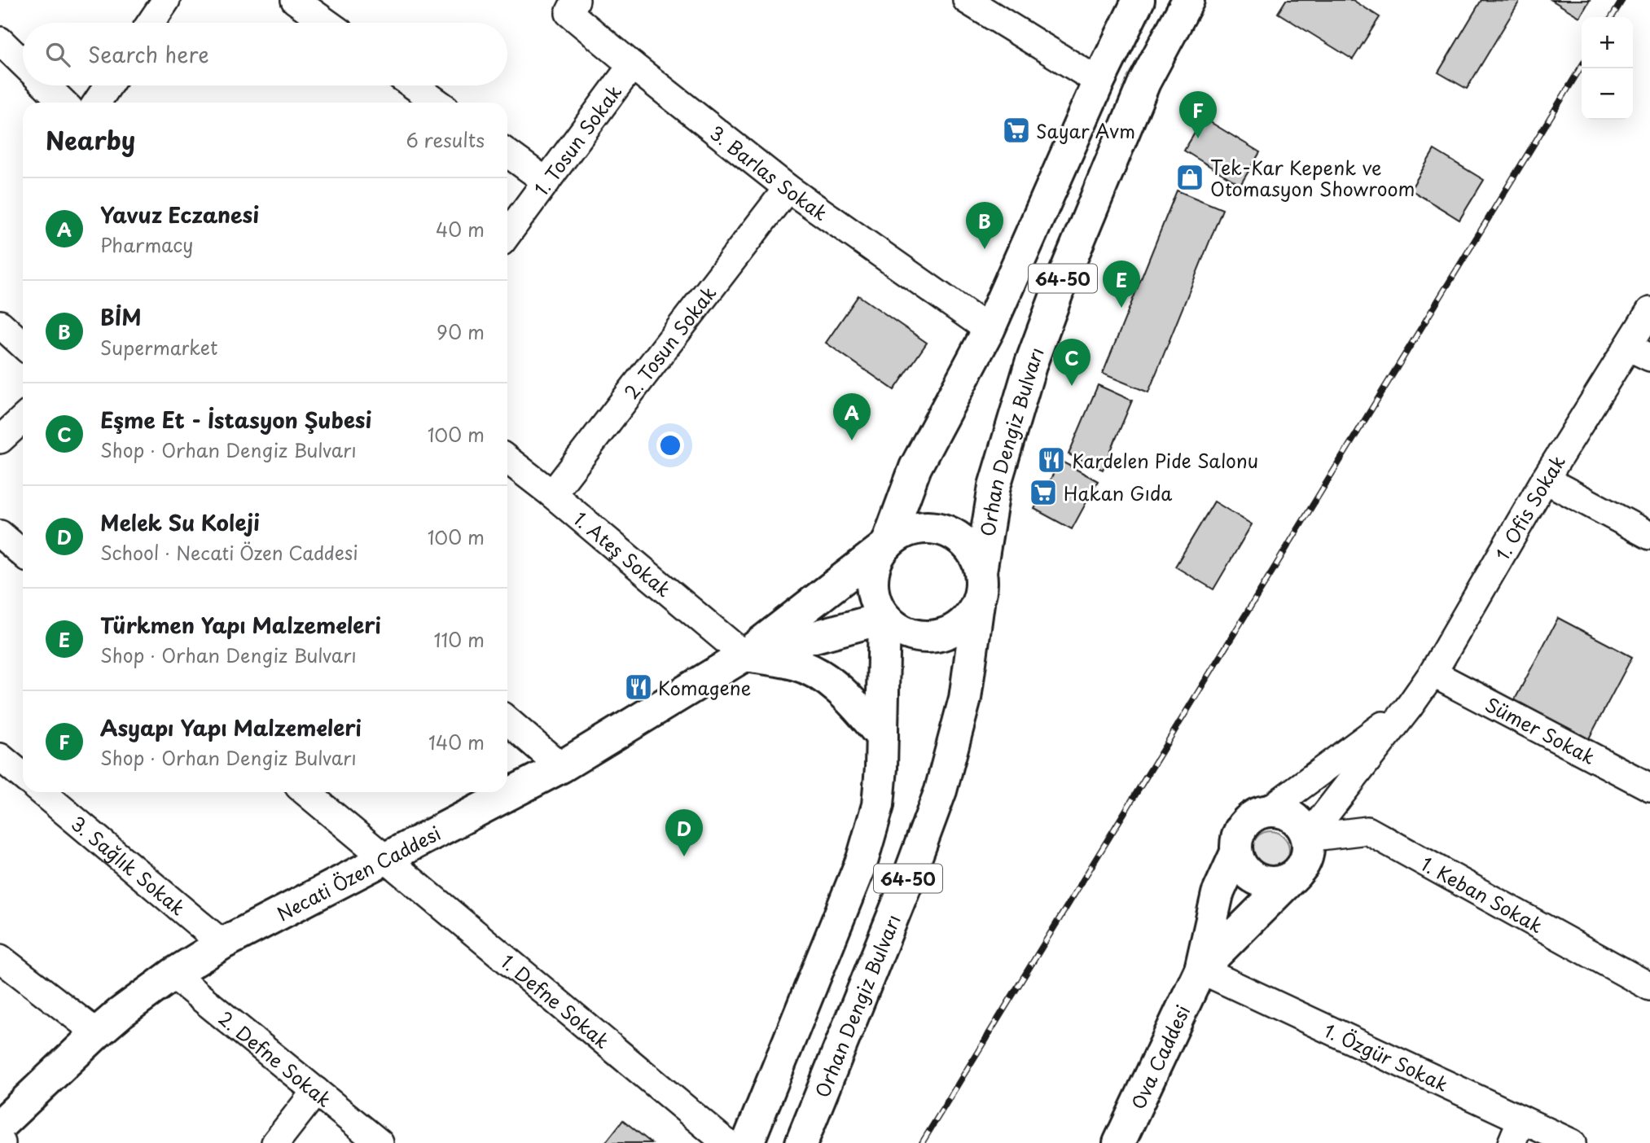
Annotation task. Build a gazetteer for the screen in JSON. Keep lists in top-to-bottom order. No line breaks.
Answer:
{"streets":{"main road":["64-50","Orhan Dengiz Bulvarı","Necati Özen Caddesi","Ova Caddesi"],"street":["1. Tosun Sokak","3. Barlas Sokak","2. Tosun Sokak","1. Ofis Sokak","1. Ateş Sokak","Sümer Sokak","3. Sağlık Sokak","1. Keban Sokak","1. Defne Sokak","1. Özgür Sokak","2. Defne Sokak"]},"crossings":[["1. Tosun Sokak","3. Barlas Sokak"],["3. Barlas Sokak","64-50"],["3. Barlas Sokak","2. Tosun Sokak"],["64-50","Orhan Dengiz Bulvarı"],["2. Tosun Sokak","1. Ateş Sokak"],["Orhan Dengiz Bulvarı","1. Ateş Sokak"],["Orhan Dengiz Bulvarı","Necati Özen Caddesi"],["1. Ofis Sokak","Sümer Sokak"],["1. Ofis Sokak","1. Keban Sokak"],["1. Ateş Sokak","Necati Özen Caddesi"],["3. Sağlık Sokak","Necati Özen Caddesi"],["Necati Özen Caddesi","1. Defne Sokak"],["Necati Özen Caddesi","2. Defne Sokak"],["Ova Caddesi","1. Özgür Sokak"]],"places":{"supermarket":["Sayar Avm","Hakan Gıda"],"shop":["Tek-Kar Kepenk ve Otomasyon Showroom"],"restaurant":["Kardelen Pide Salonu","Komagene"]},"page":{"map_buttons":["+","−"],"search":"Search here","pins":["F","B","E","C","A","D"],"heading":["Nearby","6 results"],"list":[{"mark":"A","name":"Yavuz Eczanesi","note":"Pharmacy","value":"40 m"},{"mark":"B","name":"BİM","note":"Supermarket","value":"90 m"},{"mark":"C","name":"Eşme Et - İstasyon Şubesi","note":"Shop · Orhan Dengiz Bulvarı","value":"100 m"},{"mark":"D","name":"Melek Su Koleji","note":"School · Necati Özen Caddesi","value":"100 m"},{"mark":"E","name":"Türkmen Yapı Malzemeleri","note":"Shop · Orhan Dengiz Bulvarı","value":"110 m"},{"mark":"F","name":"Asyapı Yapı Malzemeleri","note":"Shop · Orhan Dengiz Bulvarı","value":"140 m"}]}}
